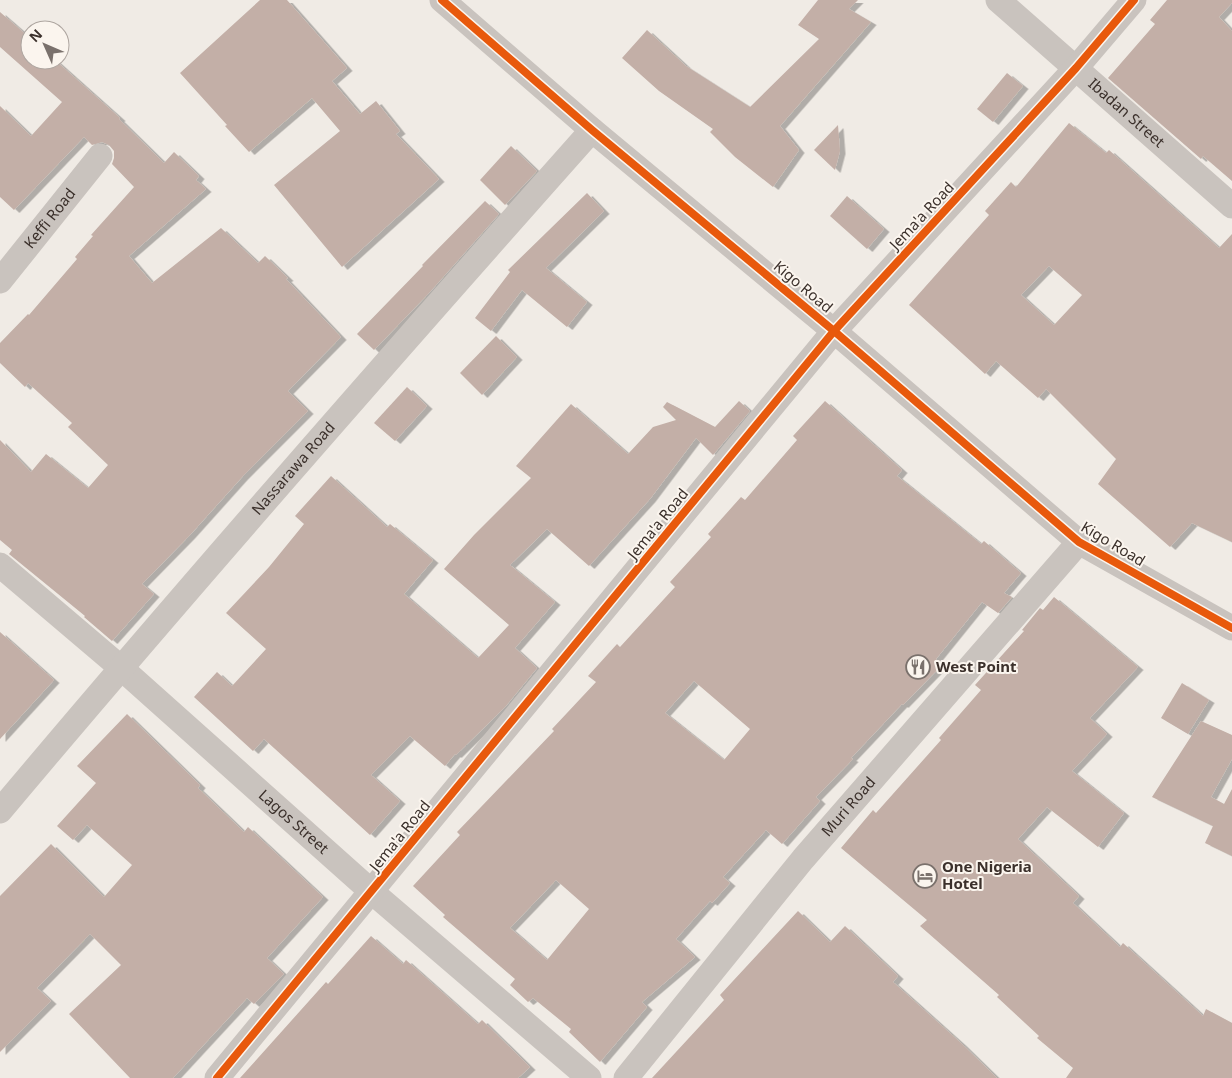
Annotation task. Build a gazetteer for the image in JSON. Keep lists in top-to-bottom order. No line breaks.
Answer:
{"streets":{"street":["Ibadan Street","Jema'a Road","Keffi Road","Kigo Road","Nassarawa Road","Muri Road","Lagos Street"]},"crossings":[["Ibadan Street","Jema'a Road"],["Jema'a Road","Kigo Road"],["Jema'a Road","Lagos Street"],["Kigo Road","Nassarawa Road"],["Kigo Road","Muri Road"],["Nassarawa Road","Lagos Street"]],"places":{"restaurant":["West Point"],"hotel":["One Nigeria Hotel"]},"north":"top left"}
